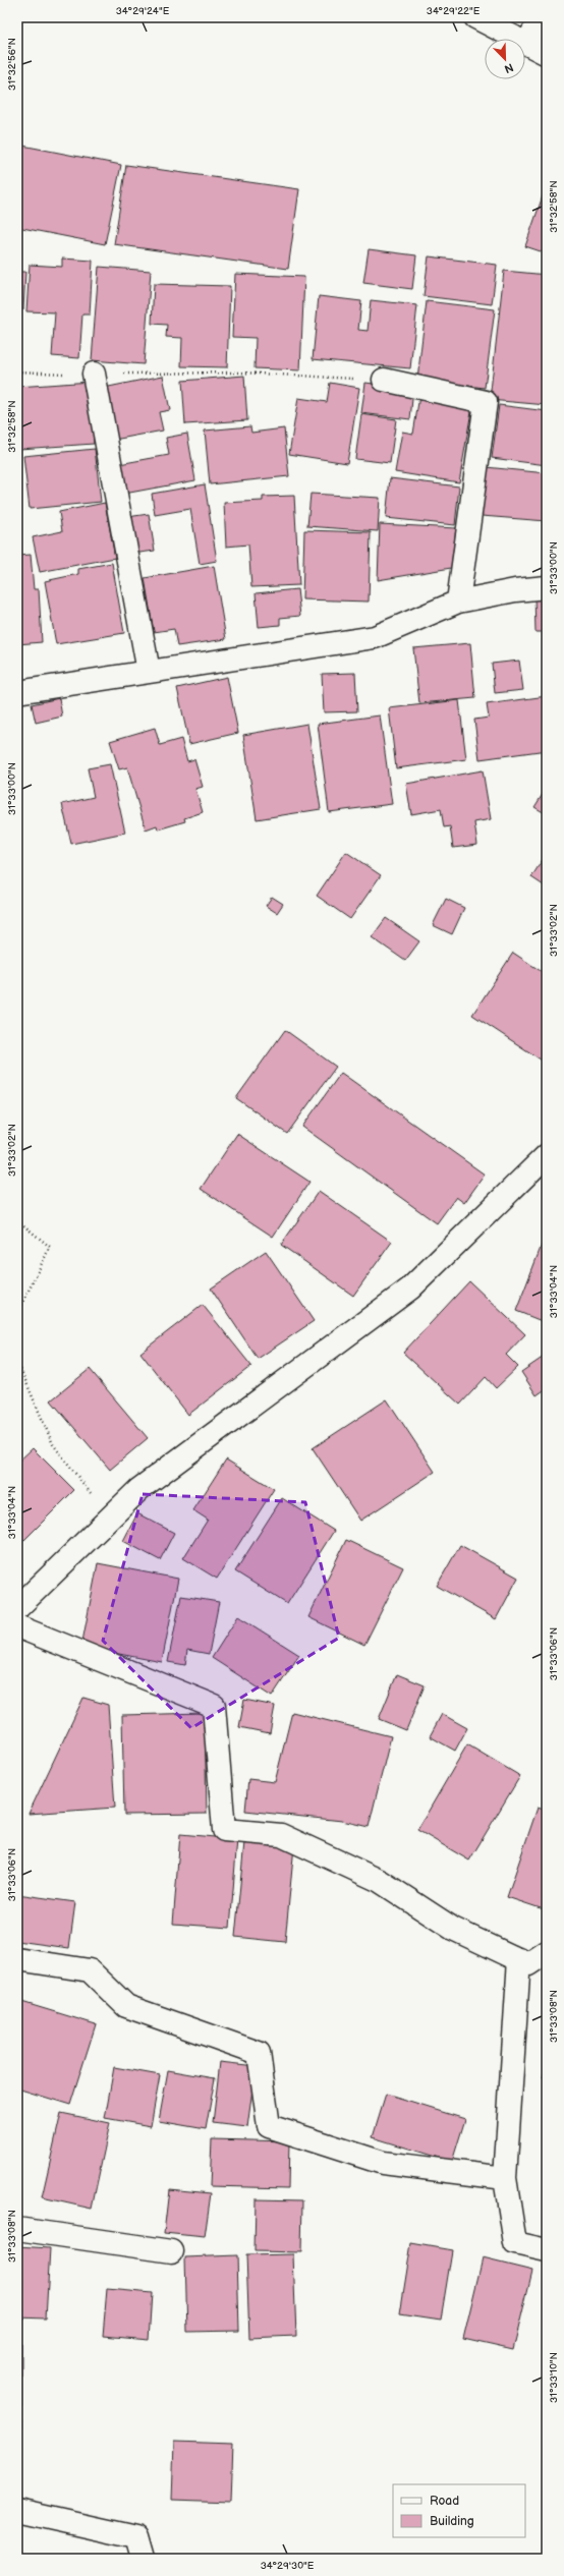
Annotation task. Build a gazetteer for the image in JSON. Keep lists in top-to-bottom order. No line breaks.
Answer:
{"legend":["Road","Building"],"north":"bottom right","coordinates":["34°29'24\"E","34°29'22\"E","31°32'56\"N","31°32'58\"N","31°33'00\"N","31°33'02\"N","31°33'04\"N","31°33'06\"N","31°33'08\"N","31°33'10\"N","34°29'30\"E"]}
